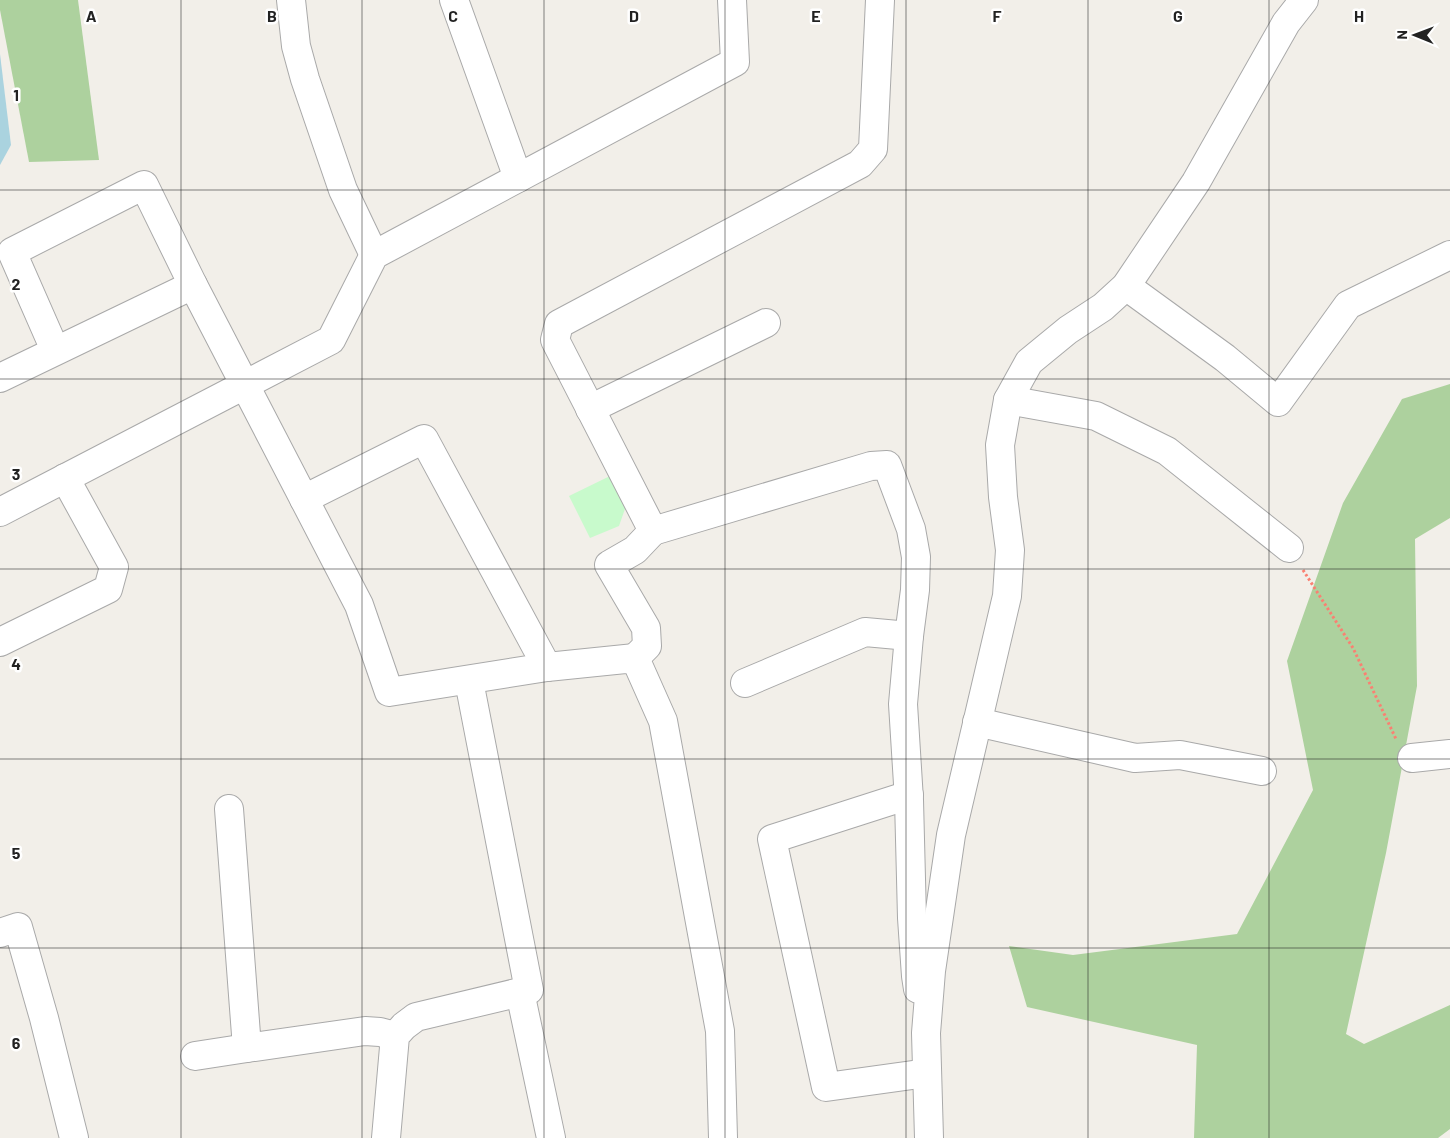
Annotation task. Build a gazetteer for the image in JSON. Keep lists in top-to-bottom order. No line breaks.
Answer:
{"north":"left","grid":{"columns":["A","B","C","D","E","F","G","H"],"rows":["1","2","3","4","5","6"]}}
